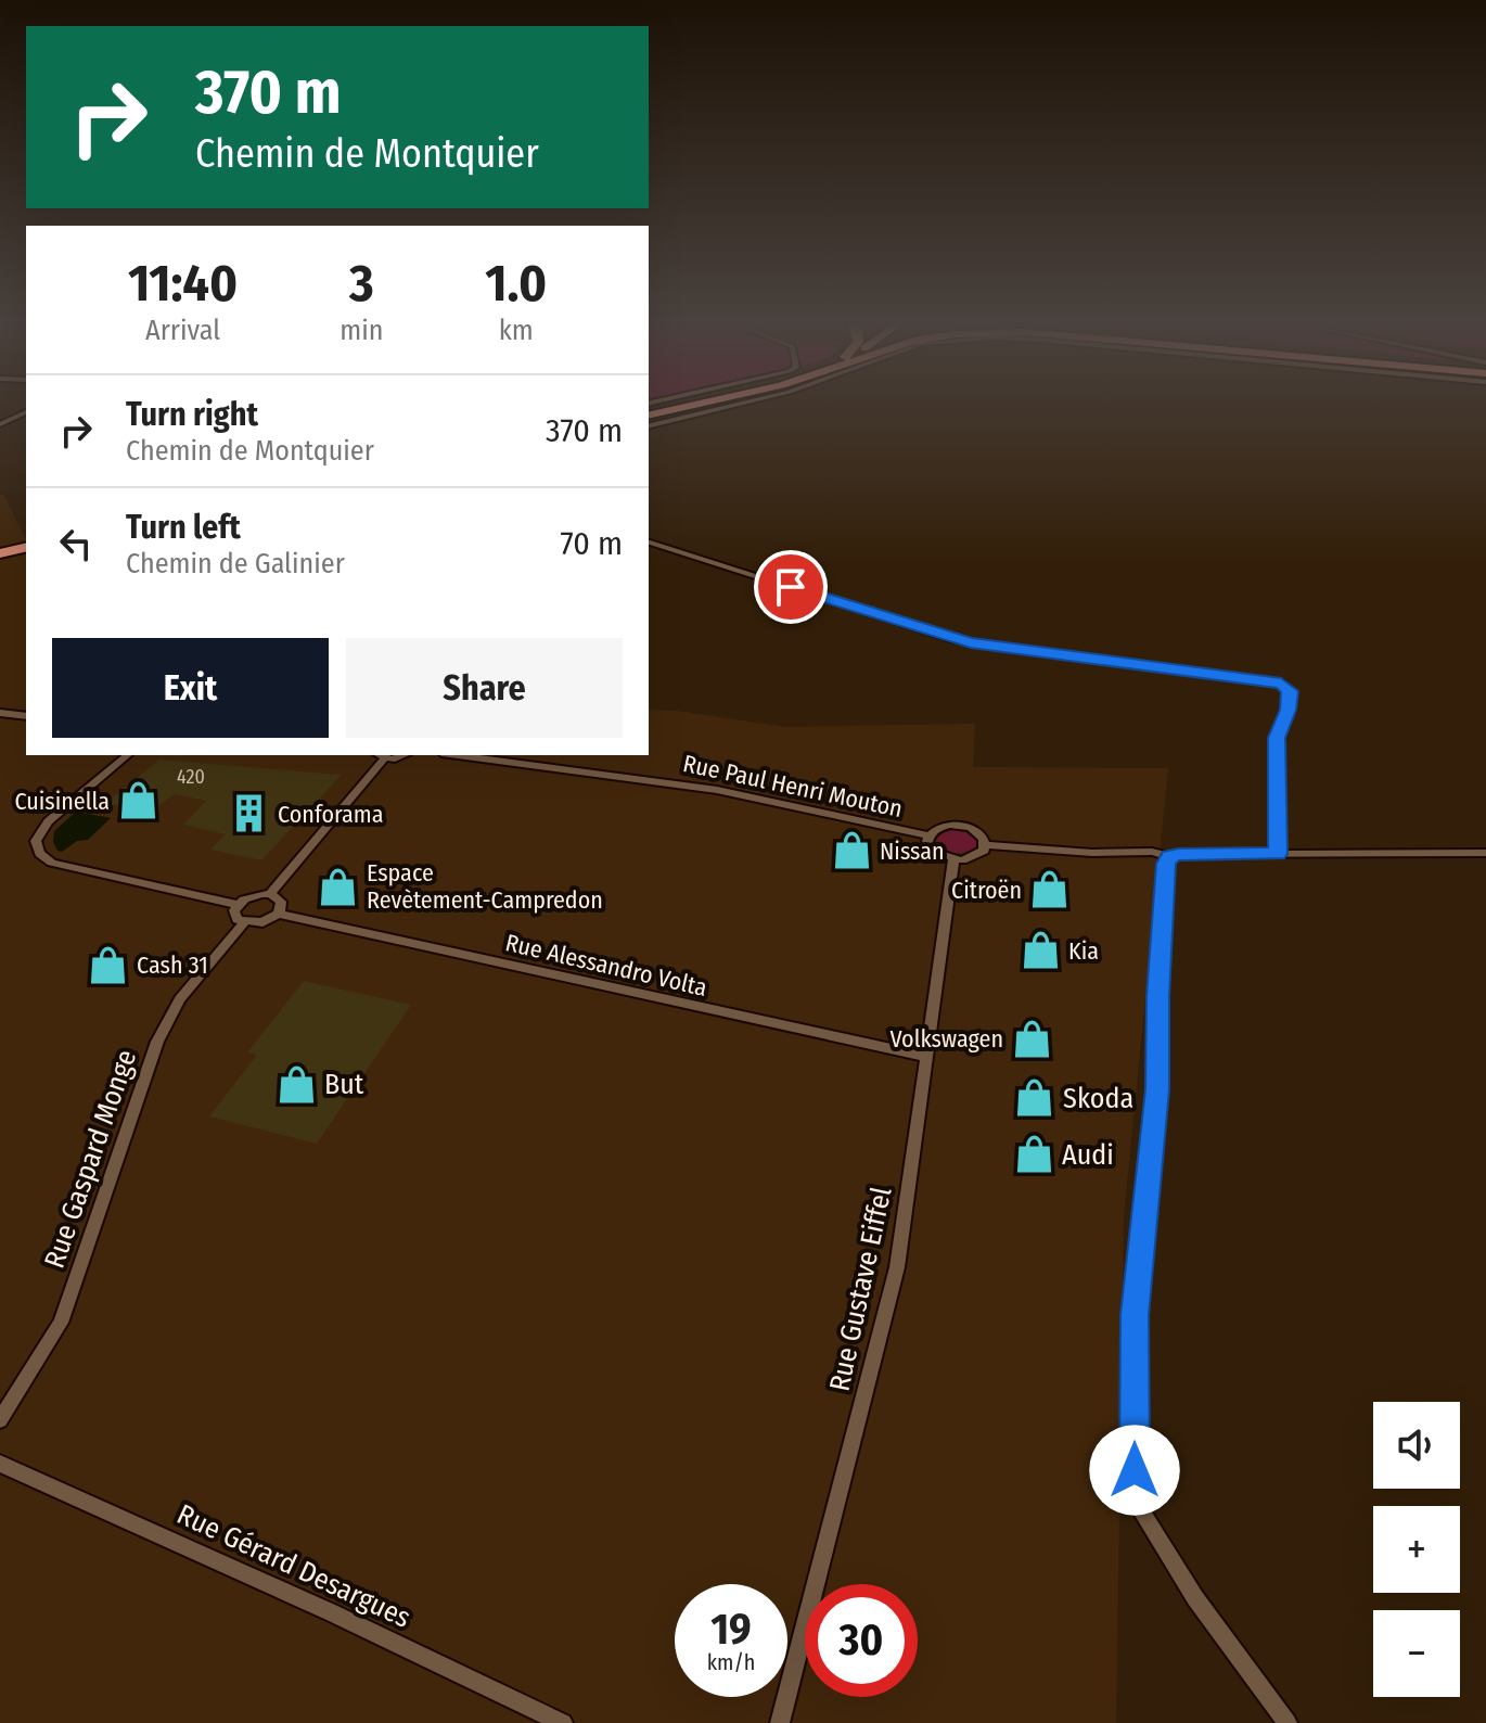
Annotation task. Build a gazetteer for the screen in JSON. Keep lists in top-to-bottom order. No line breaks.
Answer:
{"streets":{"street":["Rue Paul Henri Mouton","Rue Alessandro Volta","Rue Gaspard Monge","Rue Gustave Eiffel","Rue Gérard Desargues"]},"crossings":[["Rue Paul Henri Mouton","Rue Gustave Eiffel"],["Rue Alessandro Volta","Rue Gustave Eiffel"]],"places":{"shop":["Cuisinella","Nissan","Espace Revètement-Campredon","Citroën","Kia","Cash 31","Volkswagen","But","Skoda","Audi"],"building":["Conforama"]},"house_numbers":["420"],"page":{"turn":["370 m","Chemin de Montquier"],"eta":["11:40","Arrival","3","min","1.0","km"],"list":[{"name":"Turn right","note":"Chemin de Montquier","value":"370 m"},{"name":"Turn left","note":"Chemin de Galinier","value":"70 m"}],"buttons":["Exit","Share"],"map_buttons":["+","−"],"speed":"19 km/h","limit":"30"}}
